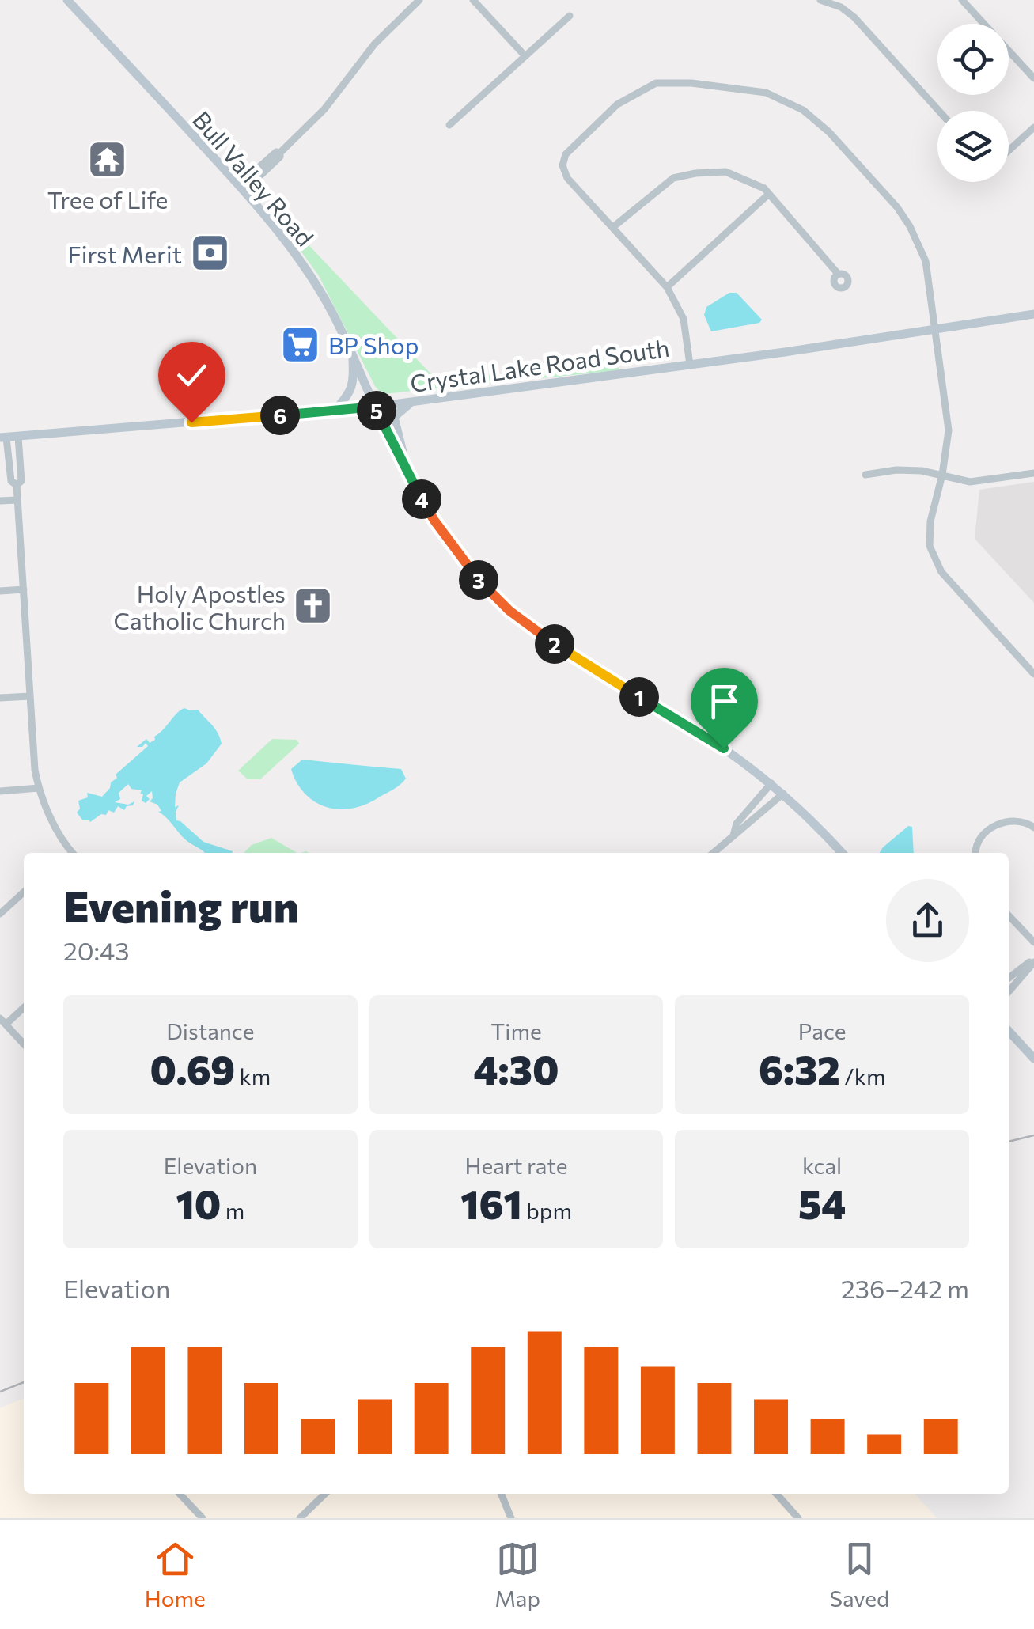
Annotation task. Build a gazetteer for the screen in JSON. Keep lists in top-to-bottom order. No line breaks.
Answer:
{"streets":{"street":["Bull Valley Road","Crystal Lake Road South"]},"crossings":[["Bull Valley Road","Crystal Lake Road South"]],"places":{"temple":["Tree of Life"],"bank":["First Merit"],"supermarket":["BP Shop"],"church":["Holy Apostles Catholic Church"]},"page":{"pins":["5","6","4","3","2","1"],"heading":["Evening run","20:43"],"stats":[["Distance","0.69 km"],["Time","4:30"],["Pace","6:32 /km"],["Elevation","10 m"],["Heart rate","161 bpm"],["kcal","54"]],"chart":["Elevation","236–242 m"],"tabs":["Home","Map","Saved"]}}
